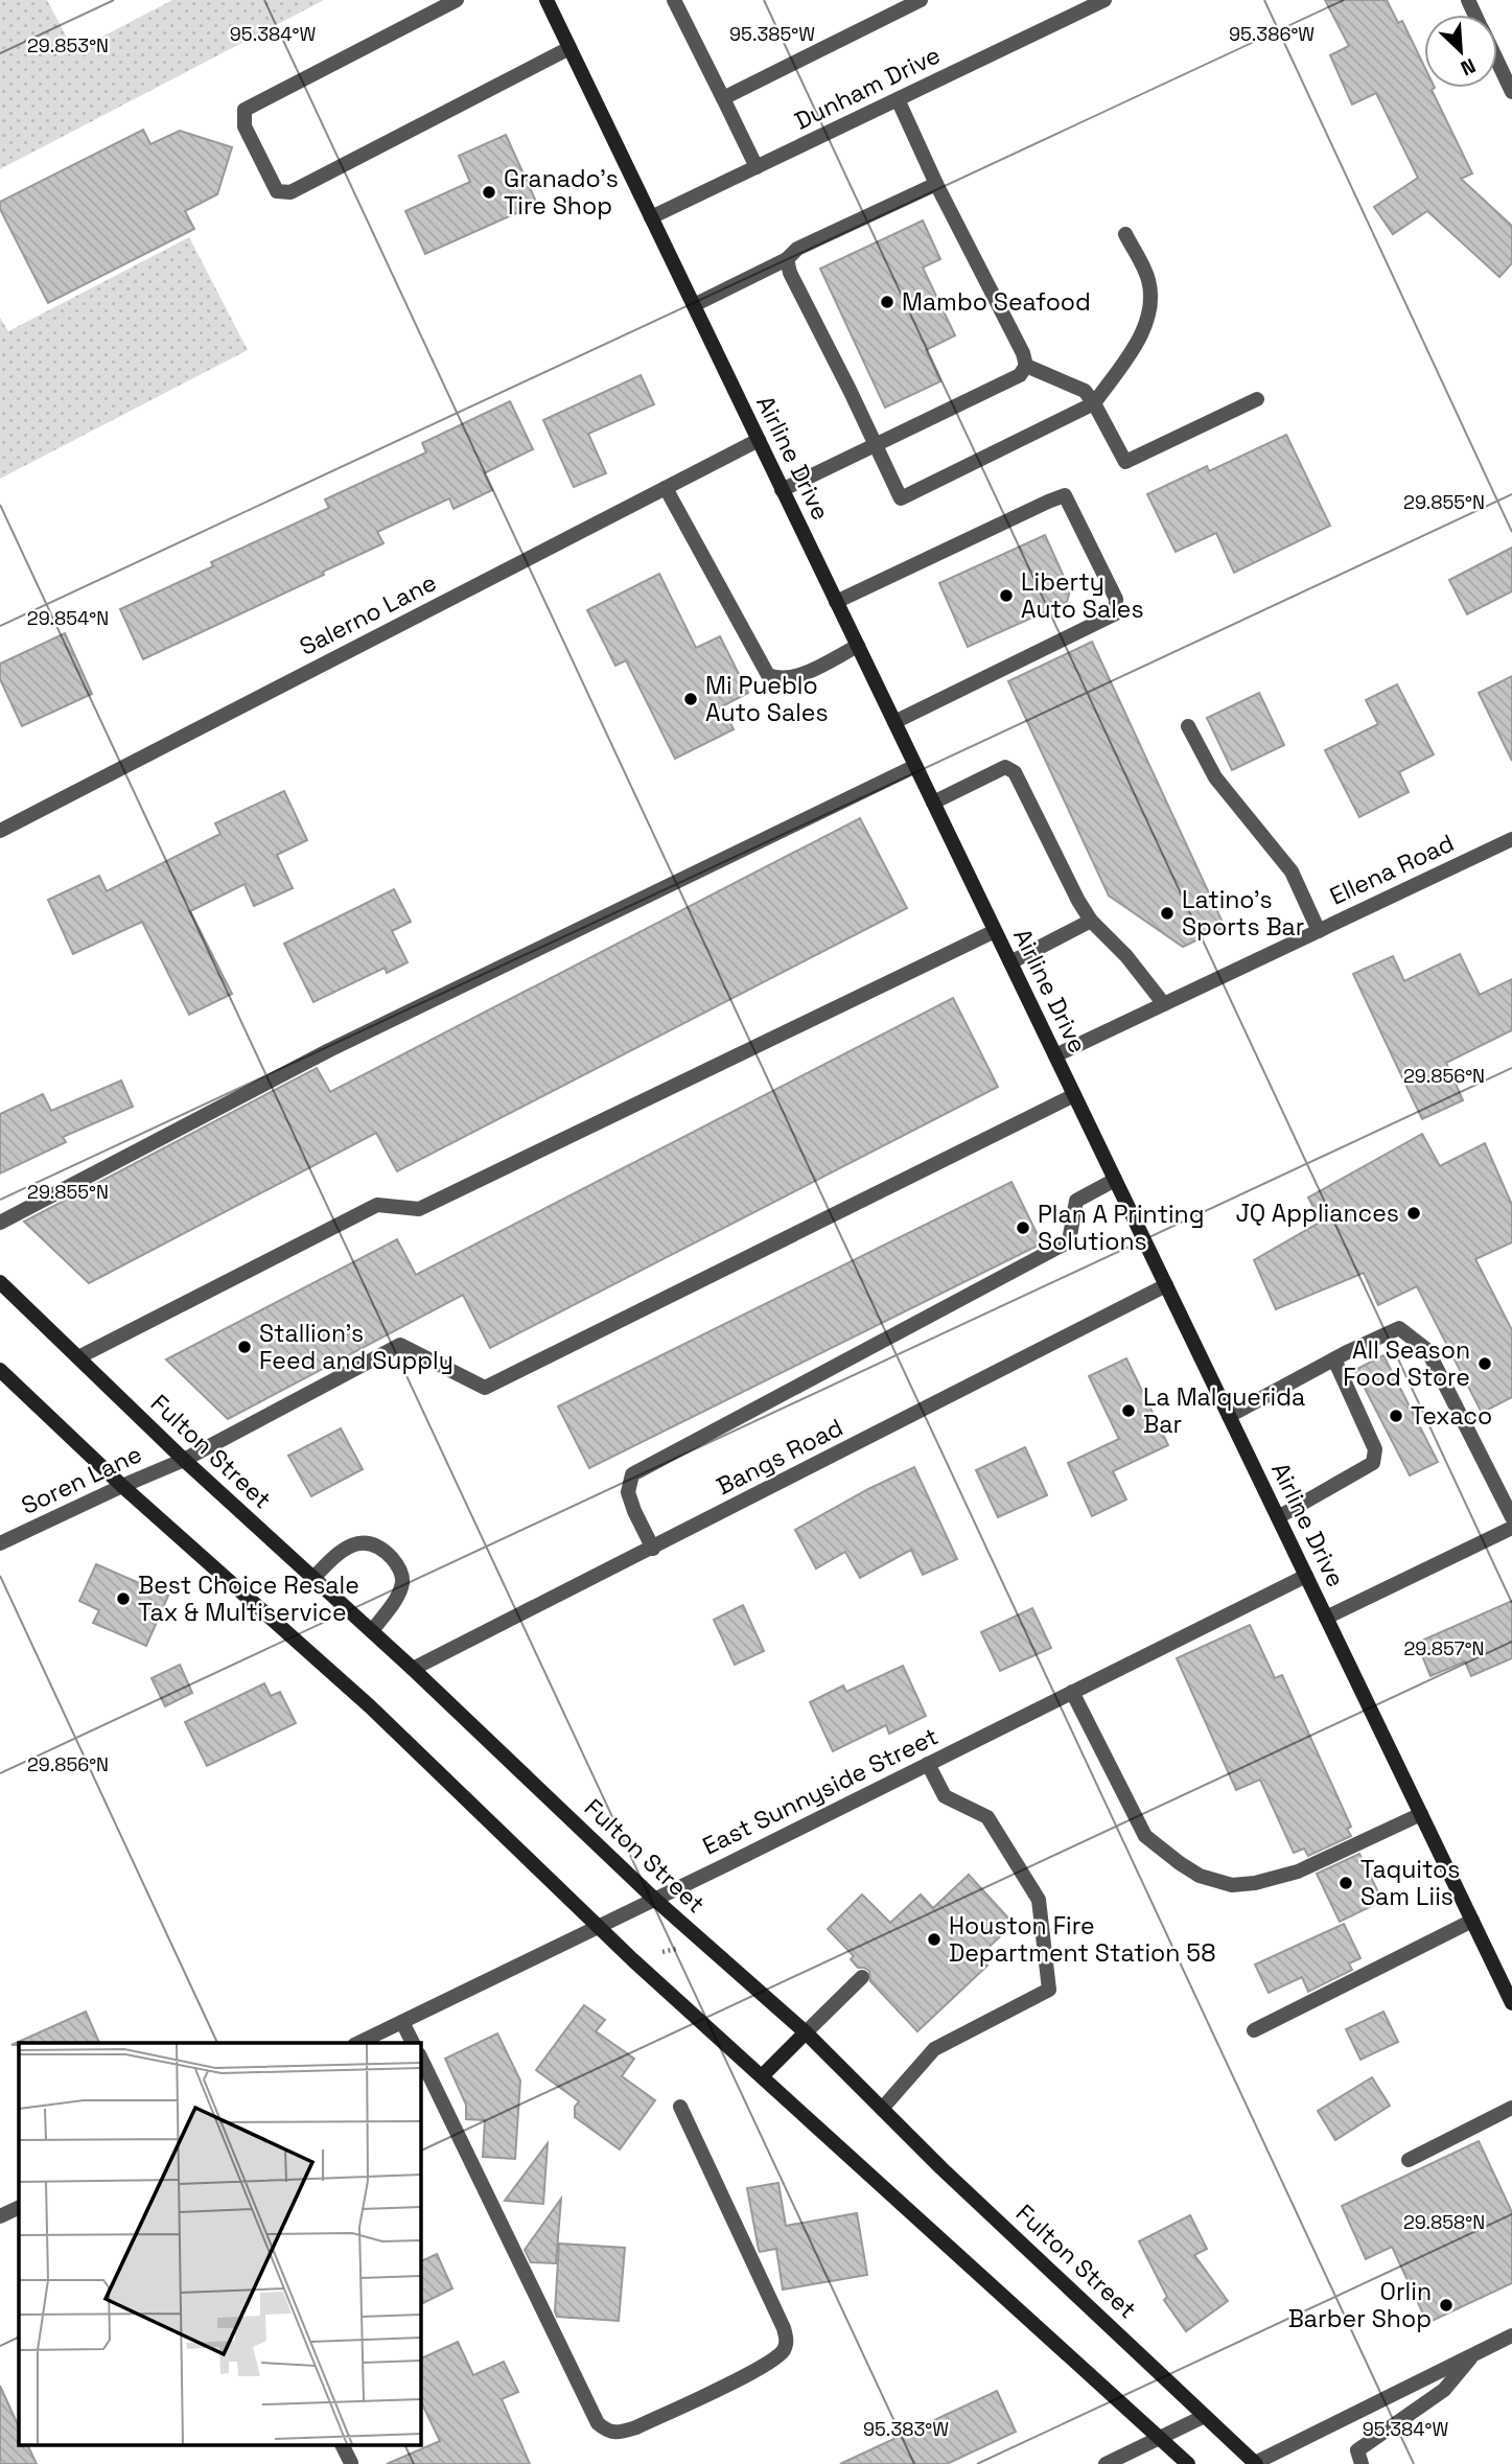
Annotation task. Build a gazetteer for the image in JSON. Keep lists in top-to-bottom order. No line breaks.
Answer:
{"streets":{"street":["Dunham Drive","Airline Drive","Salerno Lane","Ellena Road","Fulton Street","Bangs Road","Soren Lane","East Sunnyside Street"]},"crossings":[["Dunham Drive","Airline Drive"],["Airline Drive","Salerno Lane"],["Airline Drive","Ellena Road"],["Airline Drive","Bangs Road"],["Airline Drive","Soren Lane"],["Airline Drive","East Sunnyside Street"],["Fulton Street","Bangs Road"],["Fulton Street","Soren Lane"],["Fulton Street","East Sunnyside Street"]],"places":["Granado's Tire Shop","Mambo Seafood","Liberty Auto Sales","Mi Pueblo Auto Sales","Latino's Sports Bar","JQ Appliances","Plan A Printing Solutions","Stallion's Feed and Supply","All Season Food Store","La Malquerida Bar","Texaco","Best Choice Resale Tax & Multiservice","Taquitos Sam Liis","Houston Fire Department Station 58","Orlin Barber Shop"],"north":"bottom right","coordinates":["95.384°W","95.385°W","95.386°W","29.853°N","29.855°N","29.854°N","29.856°N","29.857°N","29.858°N","95.383°W"]}
